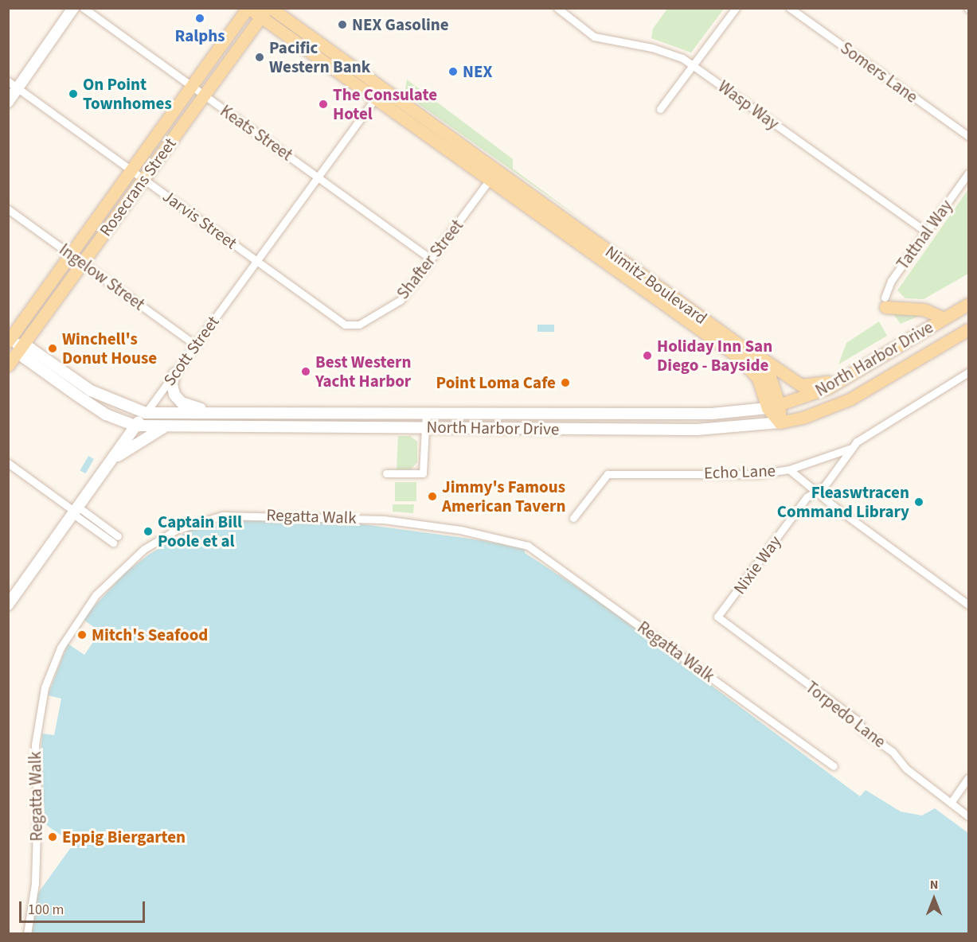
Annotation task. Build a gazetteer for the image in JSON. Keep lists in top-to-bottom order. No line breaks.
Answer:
{"streets":{"main road":["Rosecrans Street","Nimitz Boulevard","Scott Street","North Harbor Drive"],"street":["Somers Lane","Wasp Way","Keats Street","Jarvis Street","Tattnal Way","Shafter Street","Ingelow Street","Echo Lane","Regatta Walk","Nixie Way","Torpedo Lane"]},"crossings":[["Wasp Way","Tattnal Way"],["Keats Street","Rosecrans Street"],["Keats Street","Shafter Street"],["Keats Street","Scott Street"],["Rosecrans Street","Jarvis Street"],["Rosecrans Street","Ingelow Street"],["Rosecrans Street","Nimitz Boulevard"],["Rosecrans Street","North Harbor Drive"],["Jarvis Street","Shafter Street"],["Jarvis Street","Scott Street"],["Shafter Street","Nimitz Boulevard"],["Ingelow Street","Scott Street"],["Nimitz Boulevard","Scott Street"],["Nimitz Boulevard","North Harbor Drive"],["Scott Street","North Harbor Drive"],["Echo Lane","Nixie Way"],["Nixie Way","Torpedo Lane"]],"places":["Ralphs","NEX Gasoline","Pacific Western Bank","NEX","On Point Townhomes","The Consulate Hotel","Winchell's Donut House","Holiday Inn San Diego - Bayside","Best Western Yacht Harbor","Point Loma Cafe","Jimmy's Famous American Tavern","Fleaswtracen Command Library","Captain Bill Poole et al","Mitch's Seafood","Eppig Biergarten"],"scale_bar":"100 m","north":"top"}
